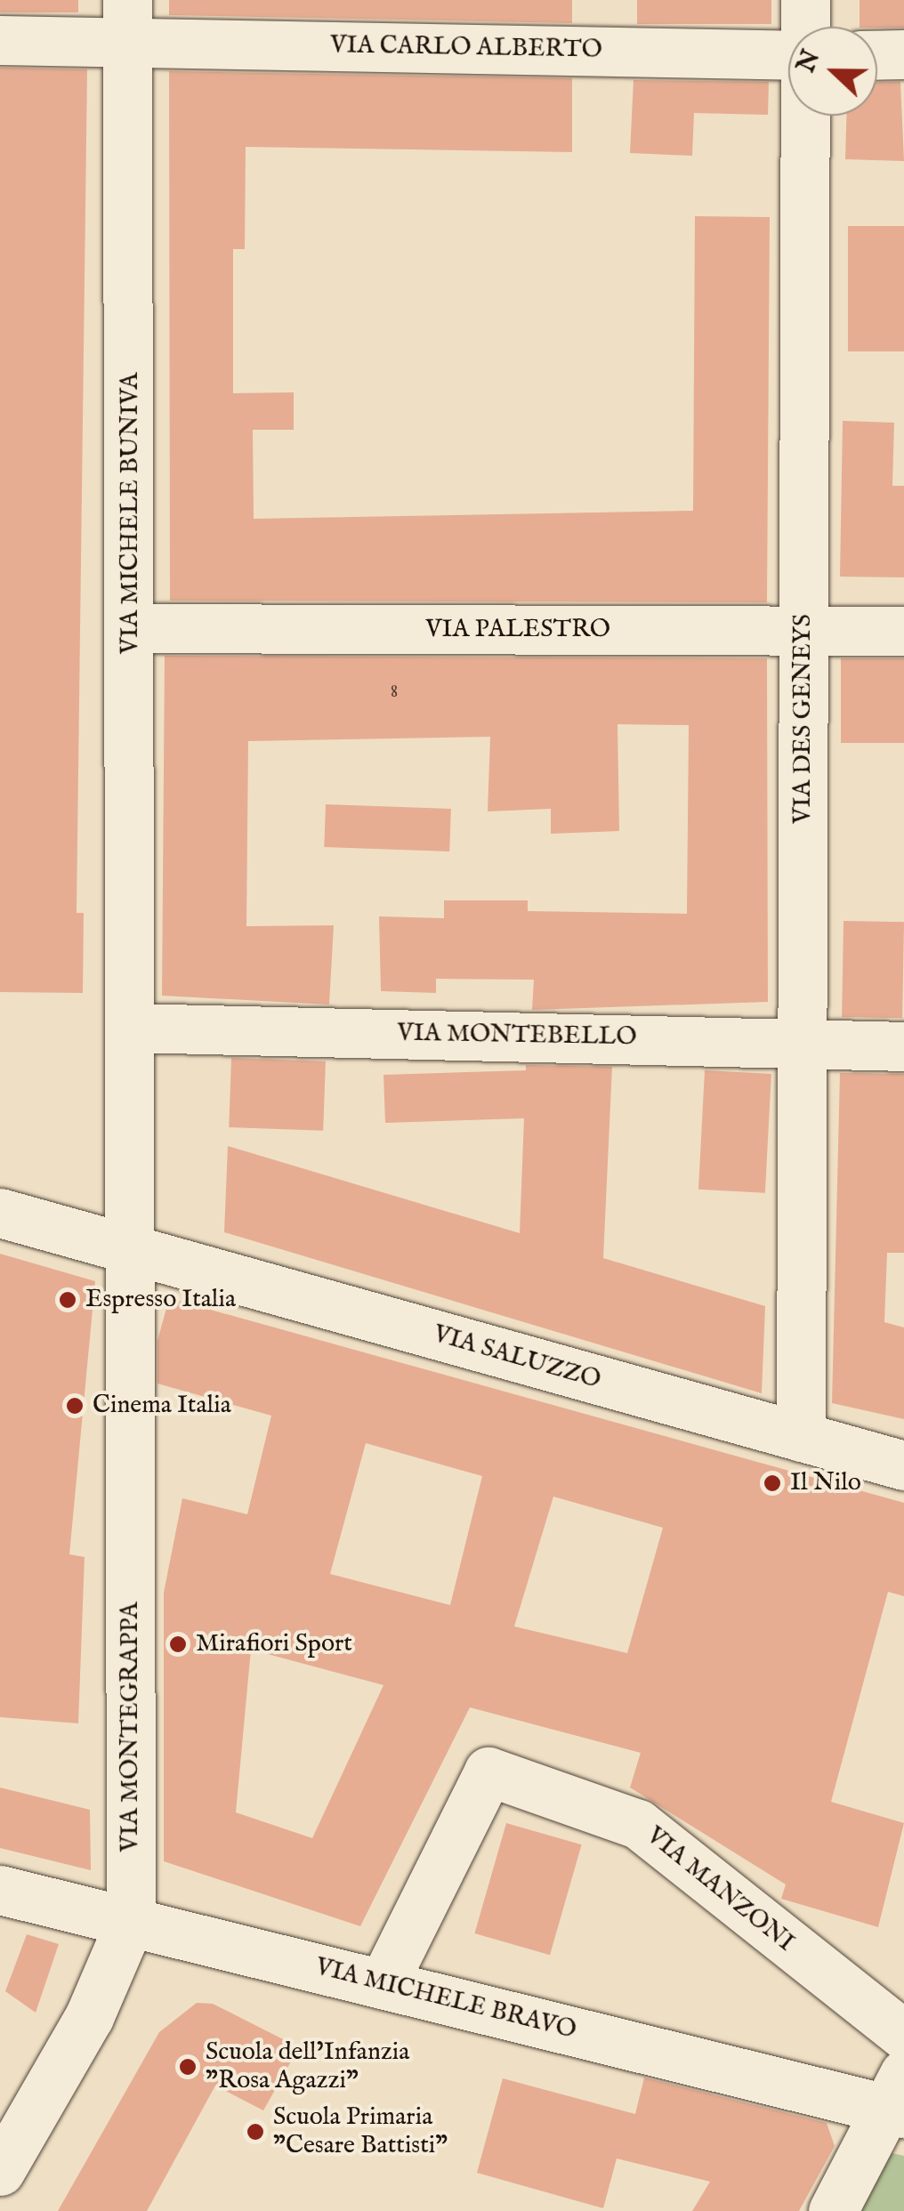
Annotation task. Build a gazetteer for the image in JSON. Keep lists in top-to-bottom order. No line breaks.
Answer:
{"streets":{"street":["VIA CARLO ALBERTO","VIA MICHELE BUNIVA","VIA PALESTRO","VIA DES GENEYS","VIA MONTEBELLO","VIA SALUZZO","VIA MONTEGRAPPA","VIA MANZONI","VIA MICHELE BRAVO"]},"crossings":[["VIA CARLO ALBERTO","VIA MICHELE BUNIVA"],["VIA MICHELE BUNIVA","VIA PALESTRO"],["VIA MICHELE BUNIVA","VIA MONTEBELLO"],["VIA MICHELE BUNIVA","VIA SALUZZO"],["VIA MICHELE BUNIVA","VIA MONTEGRAPPA"],["VIA PALESTRO","VIA DES GENEYS"],["VIA DES GENEYS","VIA MONTEBELLO"],["VIA DES GENEYS","VIA SALUZZO"],["VIA SALUZZO","VIA MONTEGRAPPA"],["VIA MONTEGRAPPA","VIA MICHELE BRAVO"],["VIA MANZONI","VIA MICHELE BRAVO"]],"places":["Espresso Italia","Cinema Italia","Il Nilo","Mirafiori Sport","Scuola dell’Infanzia \"Rosa Agazzi\"","Scuola Primaria \"Cesare Battisti\""],"house_numbers":["8"],"north":"left"}
